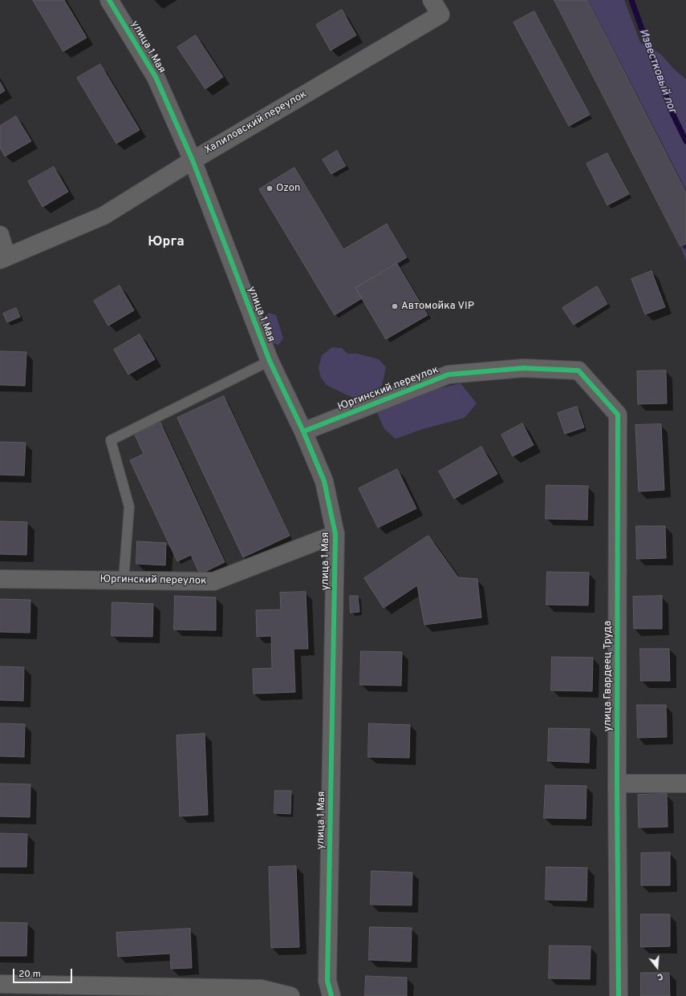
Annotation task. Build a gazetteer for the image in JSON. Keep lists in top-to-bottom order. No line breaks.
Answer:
{"streets":{"street":["улица 1 Мая","Халиловский переулок","Юргинский переулок","улица Гвардеец Труда"]},"crossings":[["улица 1 Мая","Халиловский переулок"],["улица 1 Мая","Юргинский переулок"],["Юргинский переулок","улица Гвардеец Труда"]],"districts":["Юрга"],"water":["Известковый лог"],"places":["Ozon","Автомойка VIP"],"scale_bar":"20 m","north":"bottom"}
